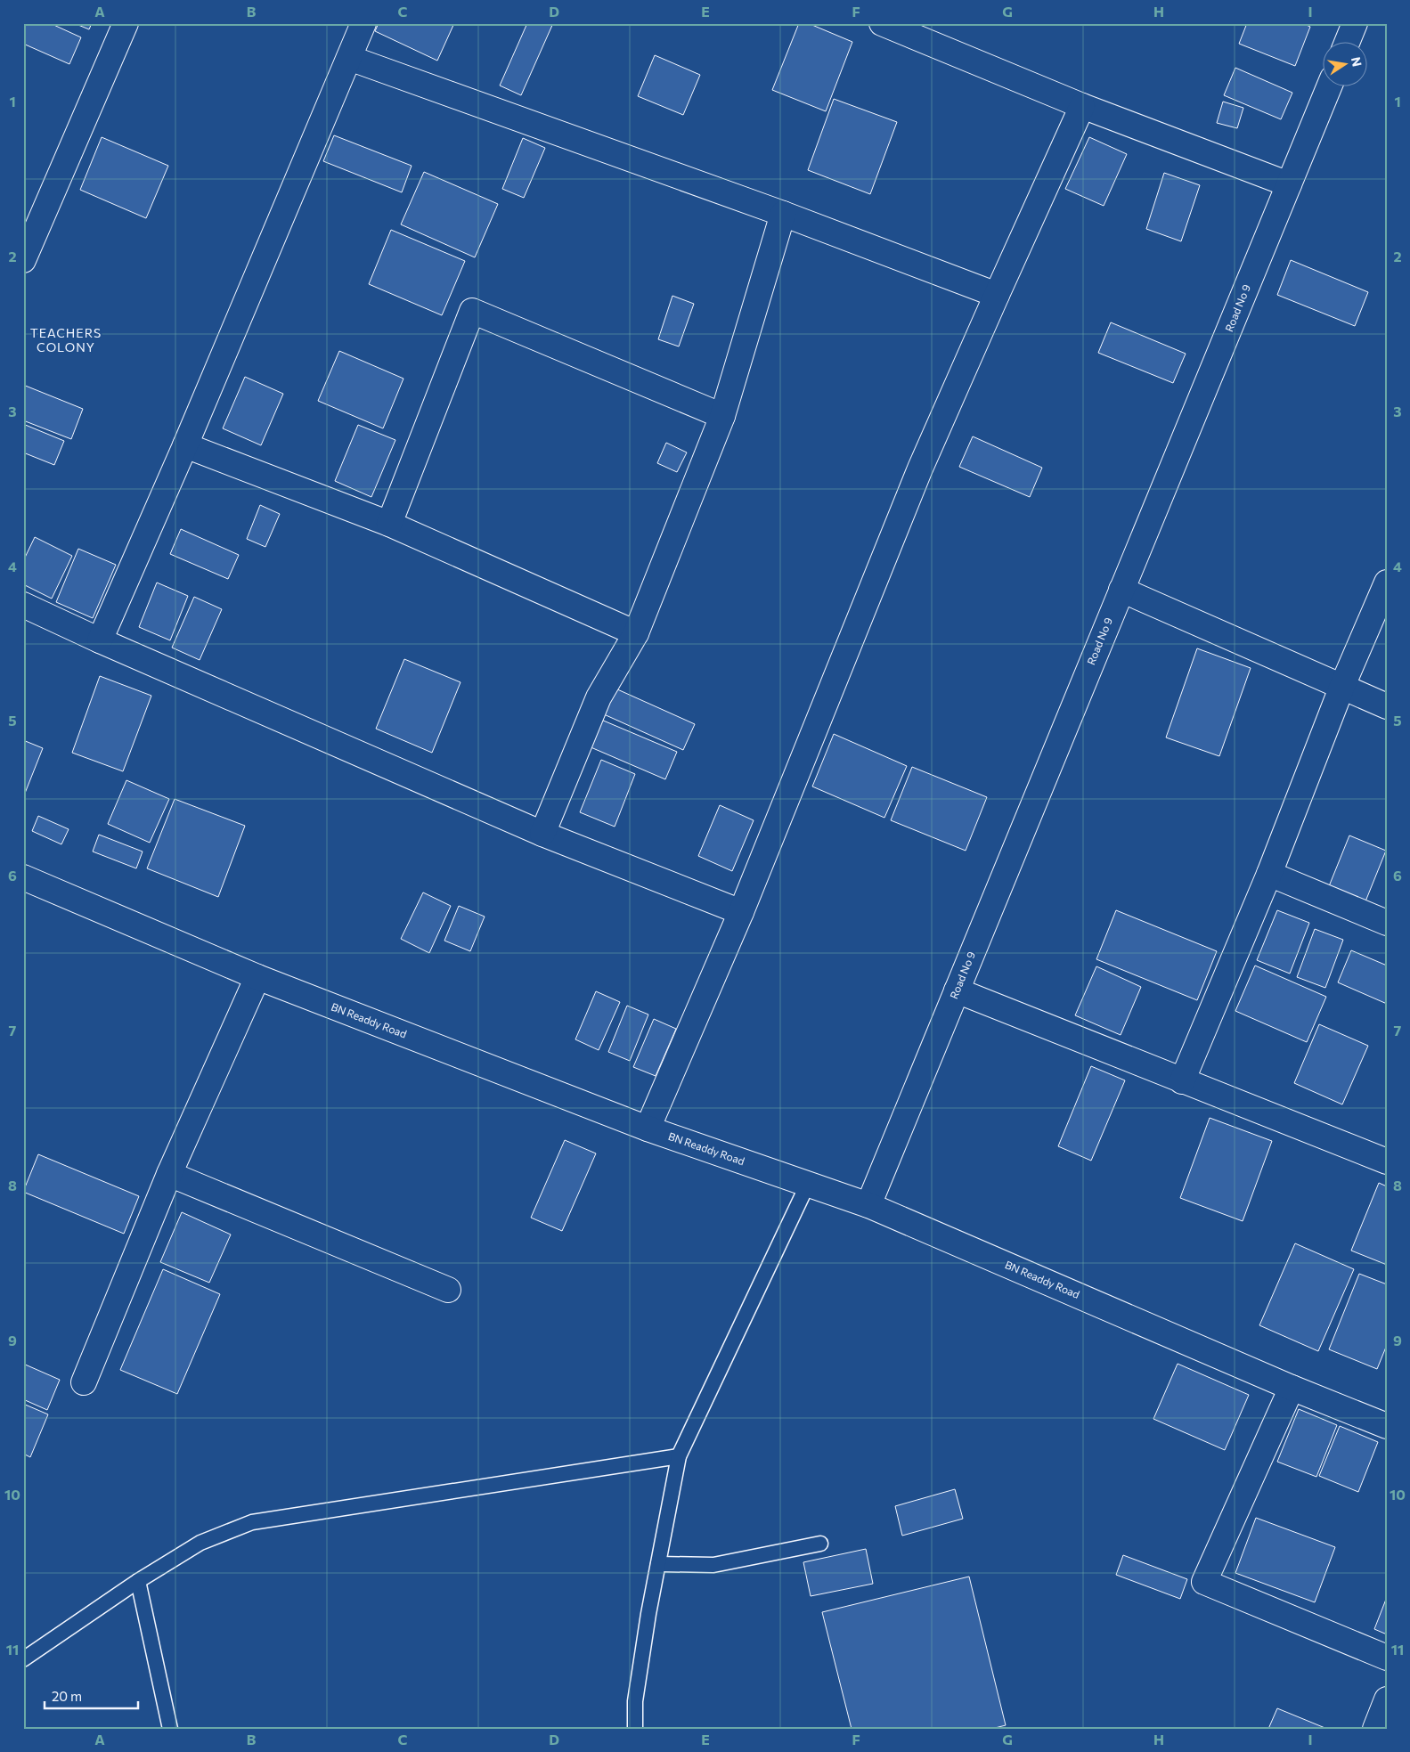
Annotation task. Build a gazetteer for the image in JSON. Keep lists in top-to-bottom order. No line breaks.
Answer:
{"streets":{"street":["Road No 9","BN Readdy Road"]},"crossings":[["Road No 9","BN Readdy Road"]],"districts":["TEACHERS COLONY"],"scale_bar":"20 m","north":"right","grid":{"columns":["A","B","C","D","E","F","G","H","I"],"rows":["1","2","3","4","5","6","7","8","9","10","11"]}}
